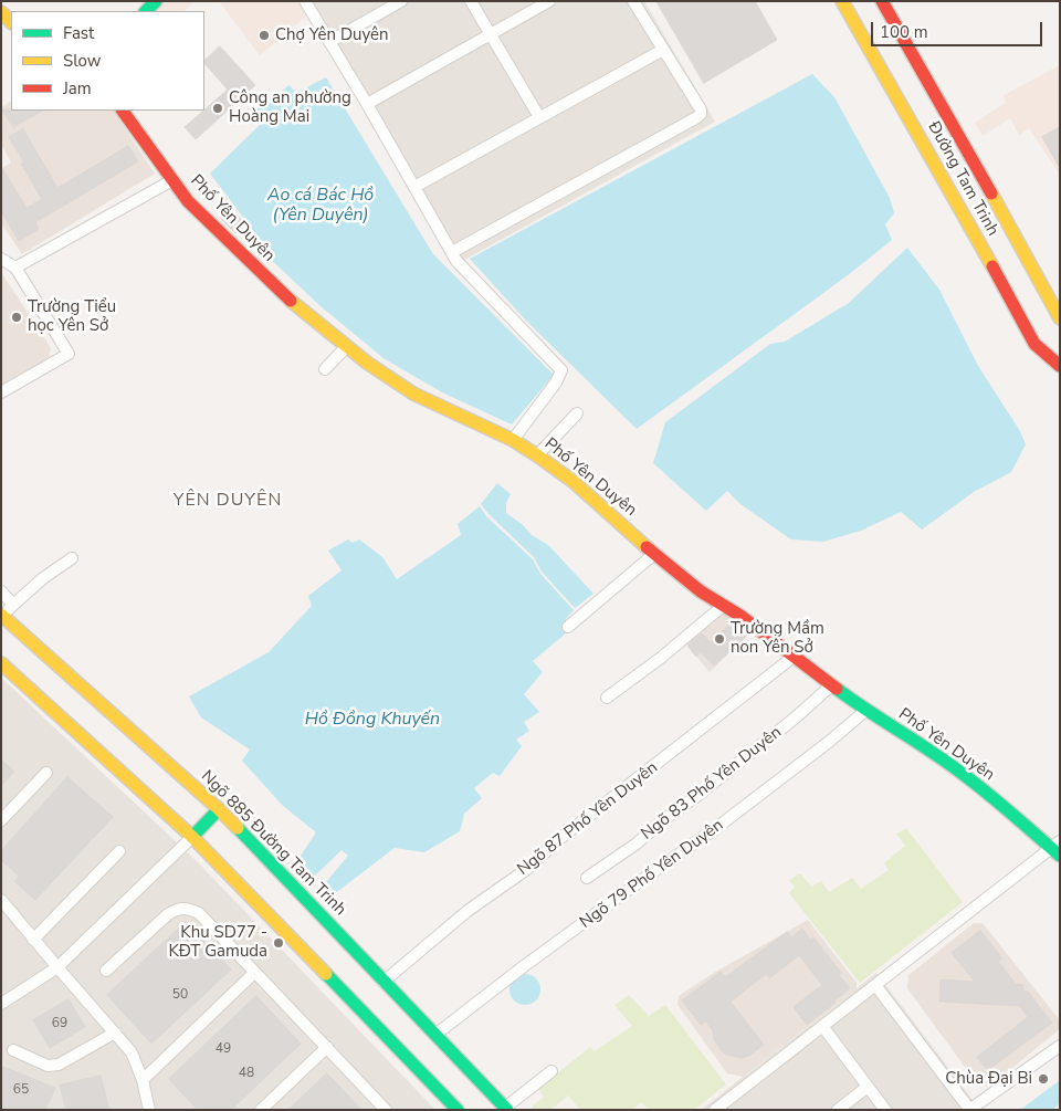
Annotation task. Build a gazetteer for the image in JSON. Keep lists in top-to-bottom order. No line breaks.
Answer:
{"streets":{"street":["Đường Tam Trinh","Phố Yên Duyên","Ngõ 83 Phố Yên Duyên","Ngõ 87 Phố Yên Duyên","Ngõ 885 Đường Tam Trinh","Ngõ 79 Phố Yên Duyên"]},"crossings":[["Phố Yên Duyên","Ngõ 83 Phố Yên Duyên"],["Phố Yên Duyên","Ngõ 87 Phố Yên Duyên"],["Phố Yên Duyên","Ngõ 79 Phố Yên Duyên"],["Ngõ 87 Phố Yên Duyên","Ngõ 885 Đường Tam Trinh"],["Ngõ 885 Đường Tam Trinh","Ngõ 79 Phố Yên Duyên"]],"districts":["YÊN DUYÊN"],"water":["Ao cá Bác Hồ (Yên Duyên)","Hồ Đồng Khuyến"],"places":["Chợ Yên Duyên","Công an phường Hoàng Mai","Trường Tiểu học Yên Sở","Trường Mầm non Yên Sở","Khu SD77 - KĐT Gamuda","Chùa Đại Bi"],"house_numbers":["50","69","49","48","65"],"legend":["Fast","Slow","Jam"],"scale_bar":"100 m"}
